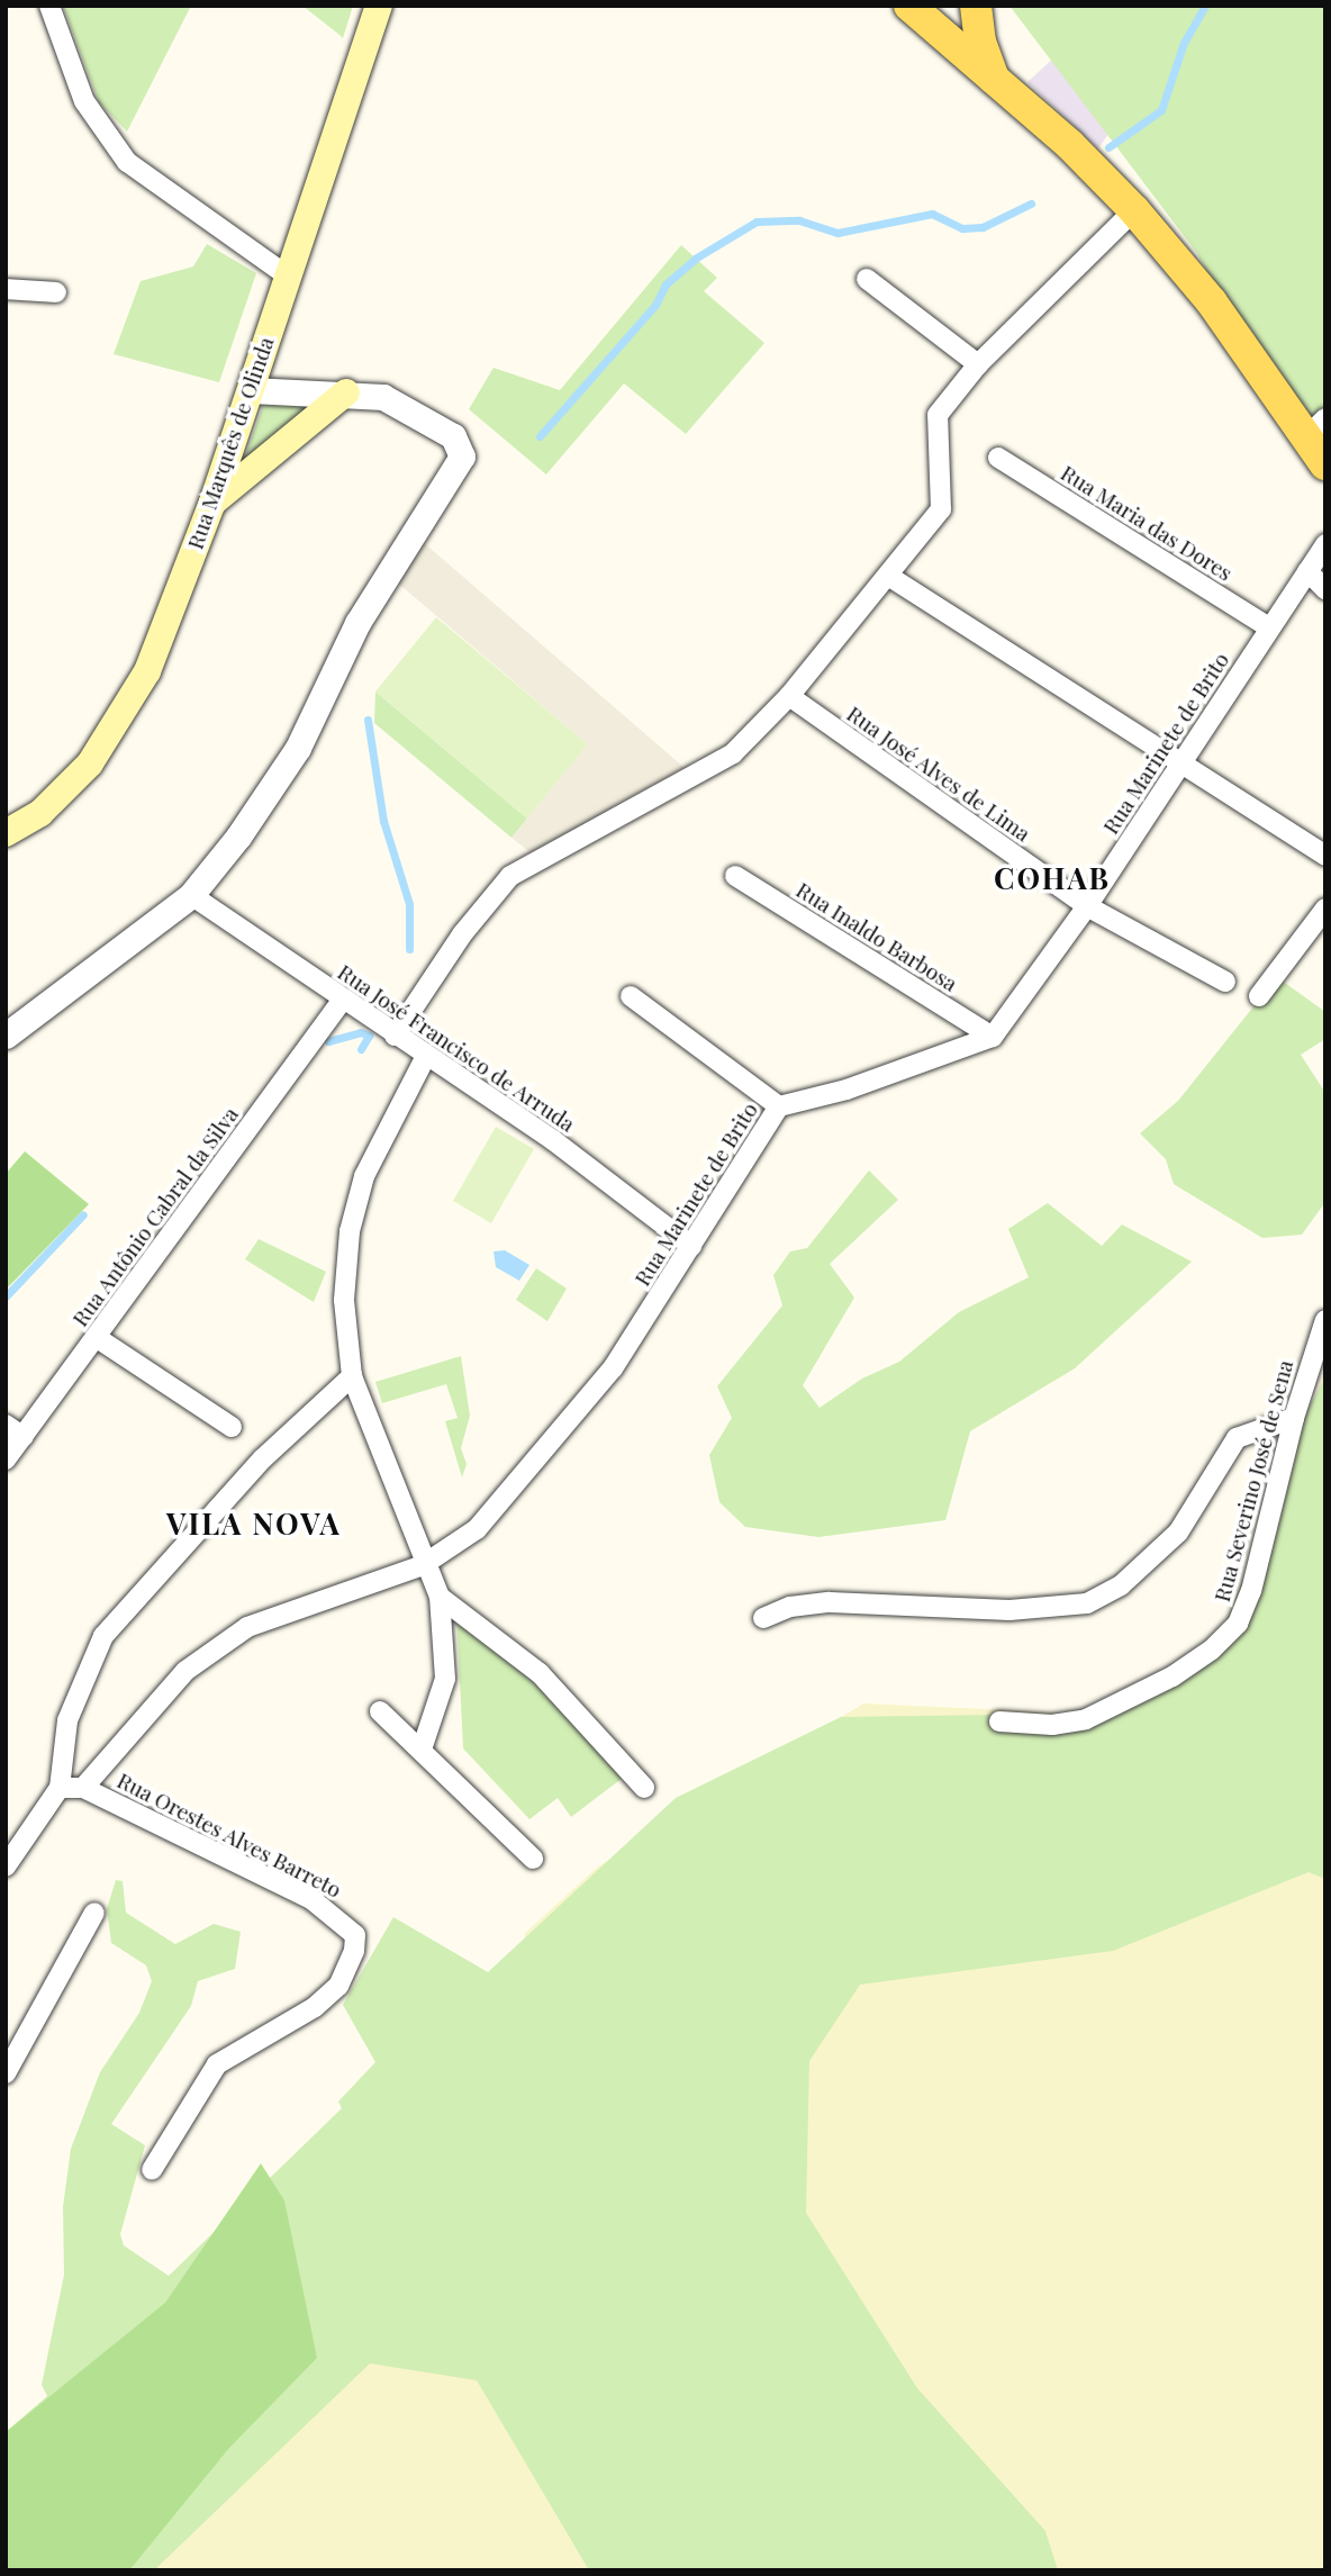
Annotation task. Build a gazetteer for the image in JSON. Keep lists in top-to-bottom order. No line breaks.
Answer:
{"streets":{"main road":["Rua Marquês de Olinda"],"street":["Rua Maria das Dores","Rua Marinete de Brito","Rua José Alves de Lima","Rua Inaldo Barbosa","Rua José Francisco de Arruda","Rua Antônio Cabral da Silva","Rua Severino José de Sena","Rua Orestes Alves Barreto"]},"crossings":[["Rua Maria das Dores","Rua Marinete de Brito"],["Rua Marinete de Brito","Rua José Alves de Lima"],["Rua Marinete de Brito","Rua Inaldo Barbosa"],["Rua Marinete de Brito","Rua José Francisco de Arruda"],["Rua Marinete de Brito","Rua Orestes Alves Barreto"],["Rua José Francisco de Arruda","Rua Antônio Cabral da Silva"]],"districts":["COHAB","VILA NOVA"]}
